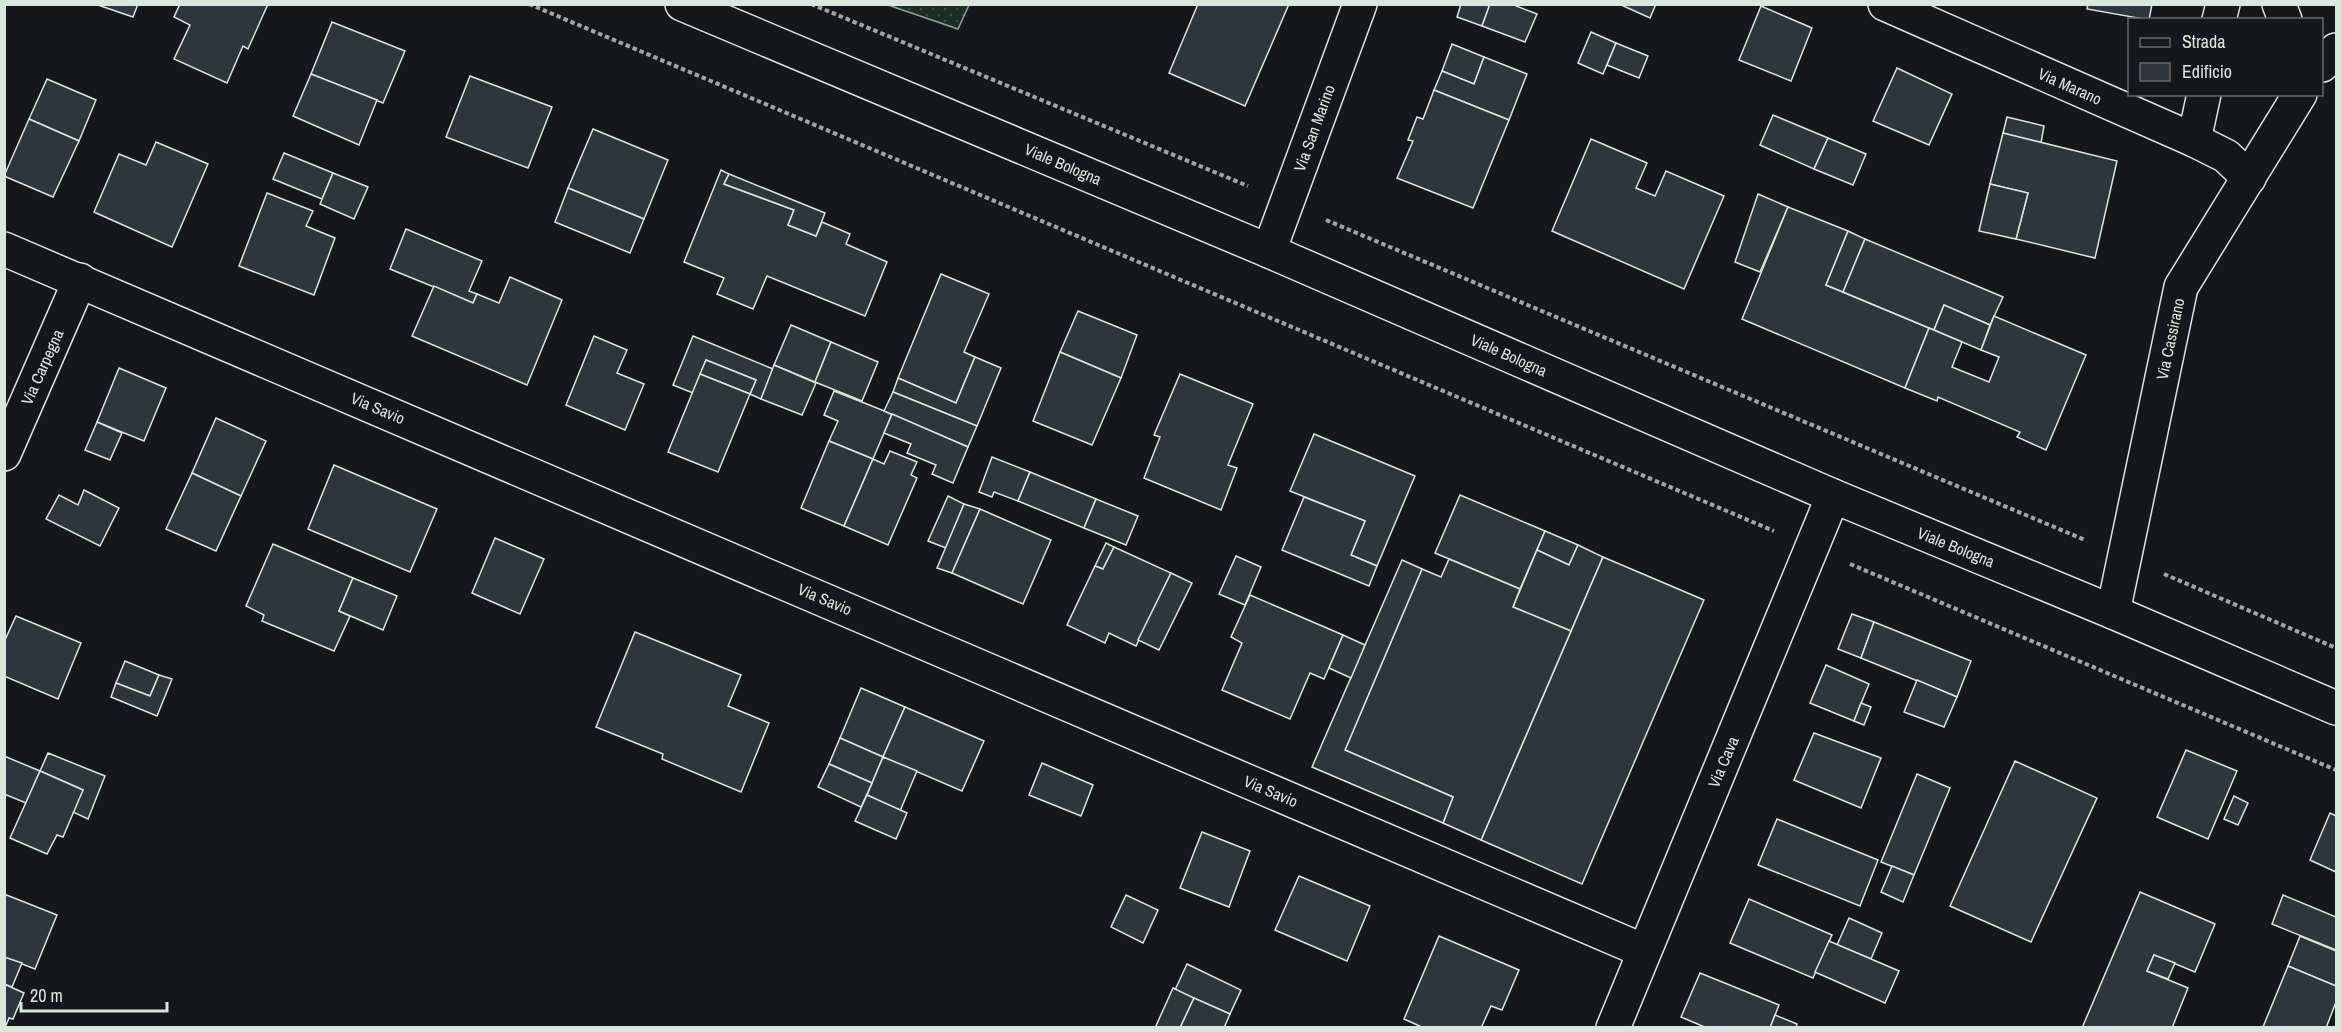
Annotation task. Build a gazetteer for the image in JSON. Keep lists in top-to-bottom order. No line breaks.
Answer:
{"streets":{"street":["Via Marano","Via San Marino","Viale Bologna","Via Cassirano","Via Carpegna","Via Savio","Via Cava"]},"crossings":[["Via Marano","Via Cassirano"],["Via San Marino","Viale Bologna"],["Viale Bologna","Via Cassirano"],["Viale Bologna","Via Cava"],["Via Carpegna","Via Savio"],["Via Savio","Via Cava"]],"legend":["Strada","Edificio"],"scale_bar":"20 m"}
